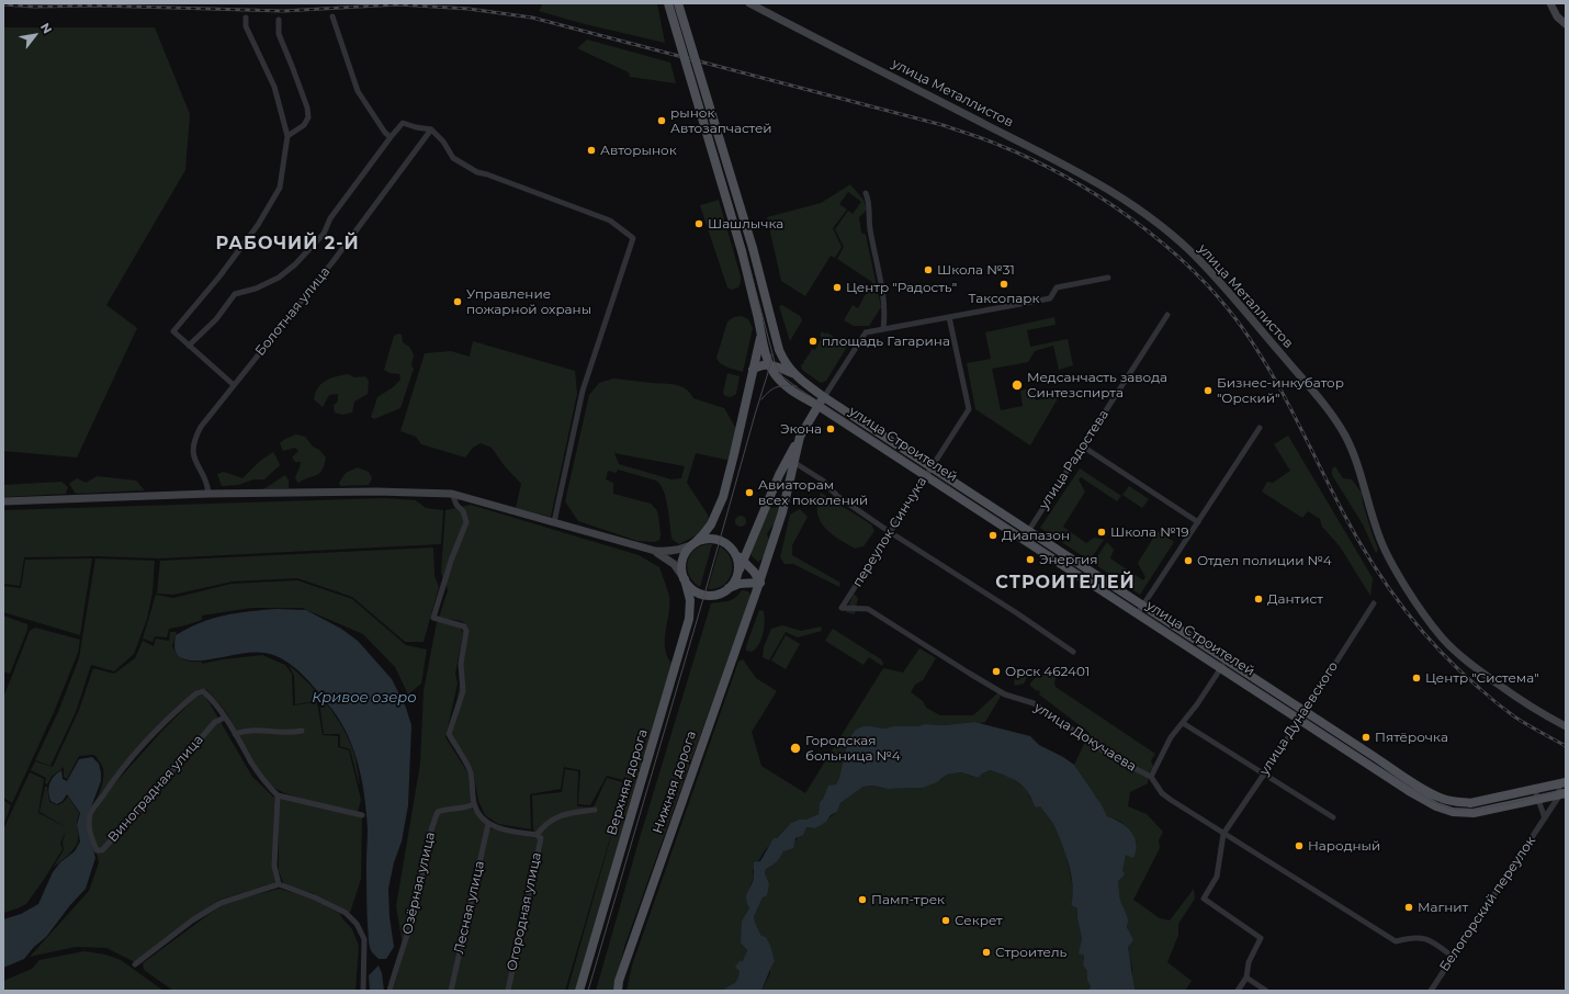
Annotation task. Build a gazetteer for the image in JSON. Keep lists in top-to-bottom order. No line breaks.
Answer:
{"streets":{"main road":["улица Металлистов","улица Строителей","Верхняя дорога","Нижняя дорога"],"street":["Болотная улица","улица Радостева","переулок Синчука","улица Дунаевского","улица Докучаева","Виноградная улица","Озёрная улица","Белогорский переулок","Лесная улица","Огородная улица"]},"crossings":[["улица Строителей","улица Радостева"],["улица Строителей","переулок Синчука"],["улица Строителей","улица Дунаевского"],["улица Строителей","Белогорский переулок"],["переулок Синчука","улица Докучаева"],["улица Дунаевского","улица Докучаева"],["улица Докучаева","Белогорский переулок"]],"districts":["РАБОЧИЙ 2‑Й","СТРОИТЕЛЕЙ"],"water":["Кривое озеро"],"places":["рынок Автозапчастей","Авторынок","Шашлычка","Школа №31","Таксопарк","Центр \"Радость\"","Управление пожарной охраны","площадь Гагарина","Медсанчасть завода Синтезспирта","Бизнес-инкубатор \"Орский\"","Экона","Авиаторам всех поколений","Школа №19","Диапазон","Энергия","Отдел полиции №4","Дантист","Орск 462401","Центр \"Система\"","Пятёрочка","Городская больница №4","Народный","Памп-трек","Магнит","Секрет","Строитель"],"north":"top right"}
